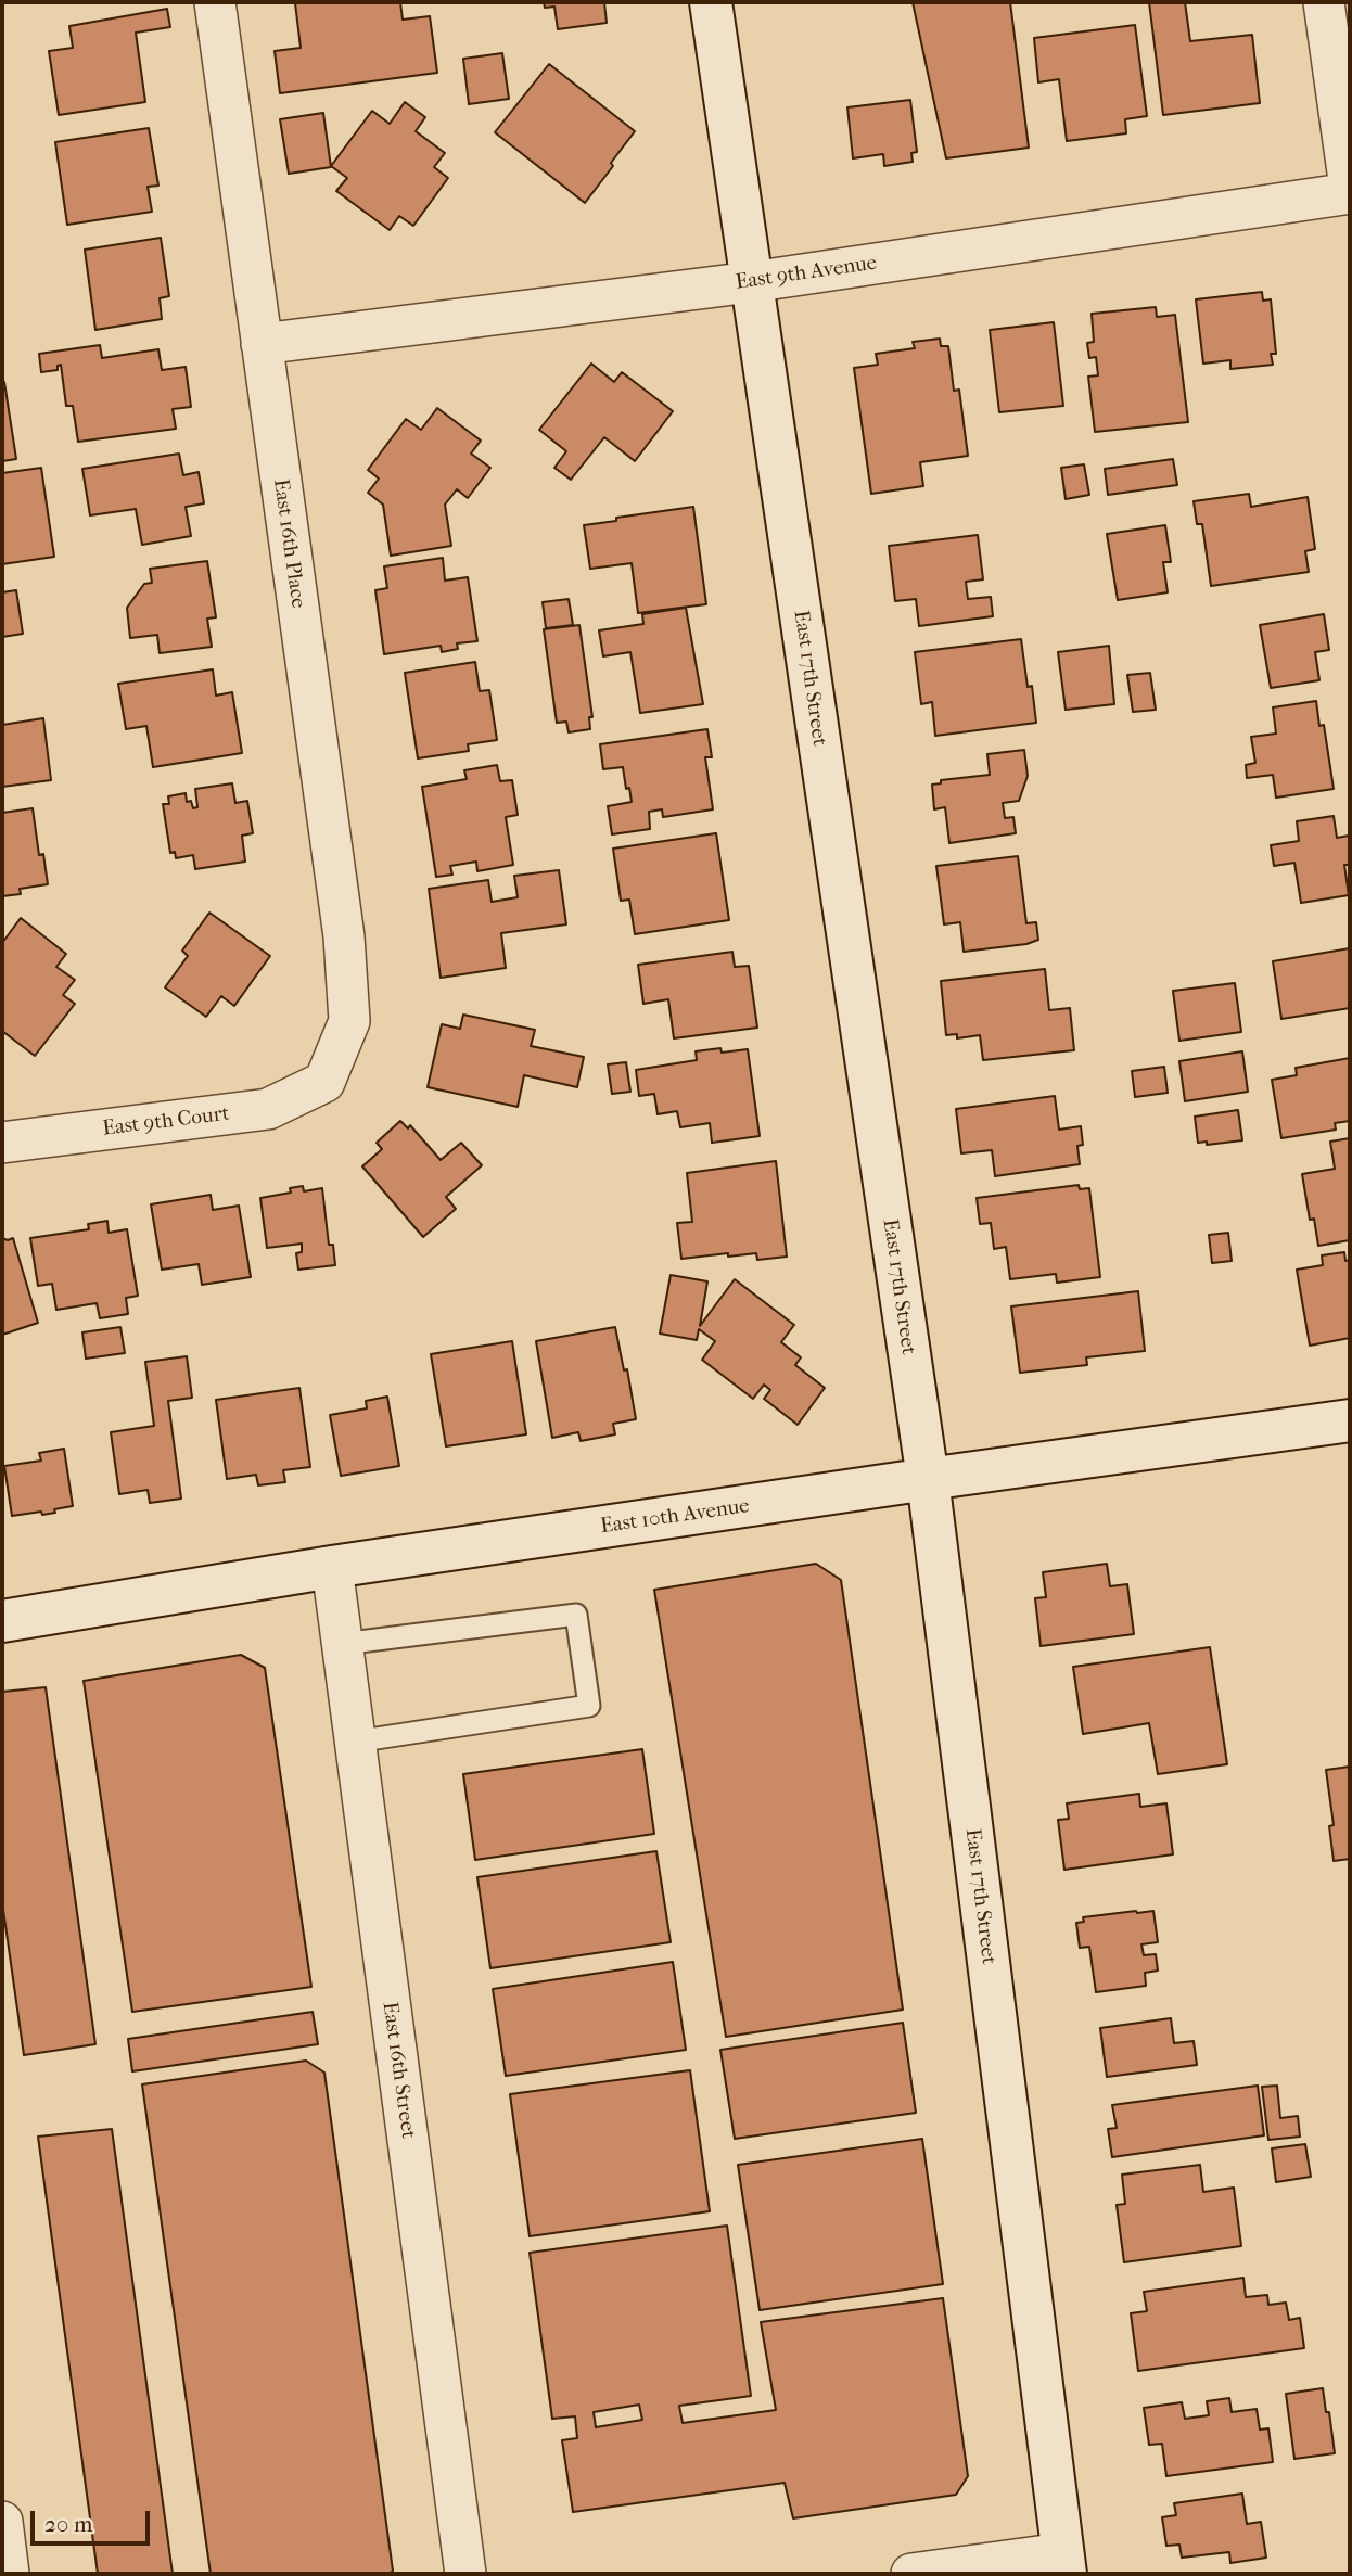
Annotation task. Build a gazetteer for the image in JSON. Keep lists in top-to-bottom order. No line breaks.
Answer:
{"streets":{"street":["East 9th Avenue","East 16th Place","East 17th Street","East 9th Court","East 10th Avenue","East 16th Street"]},"crossings":[["East 9th Avenue","East 16th Place"],["East 9th Avenue","East 17th Street"],["East 16th Place","East 9th Court"],["East 17th Street","East 10th Avenue"],["East 10th Avenue","East 16th Street"]],"scale_bar":"20 m"}
